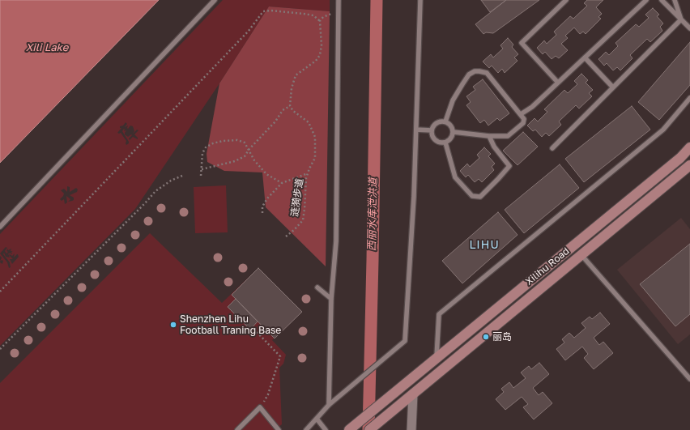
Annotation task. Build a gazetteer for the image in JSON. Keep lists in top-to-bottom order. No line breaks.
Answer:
{"streets":{"main road":["Xilihu Road"],"path":["涟漪步道"]},"districts":["LIHU"],"water":["Xili Lake","西丽水库泄洪道"],"places":["Shenzhen Lihu Football Traning Base","丽岛"]}
